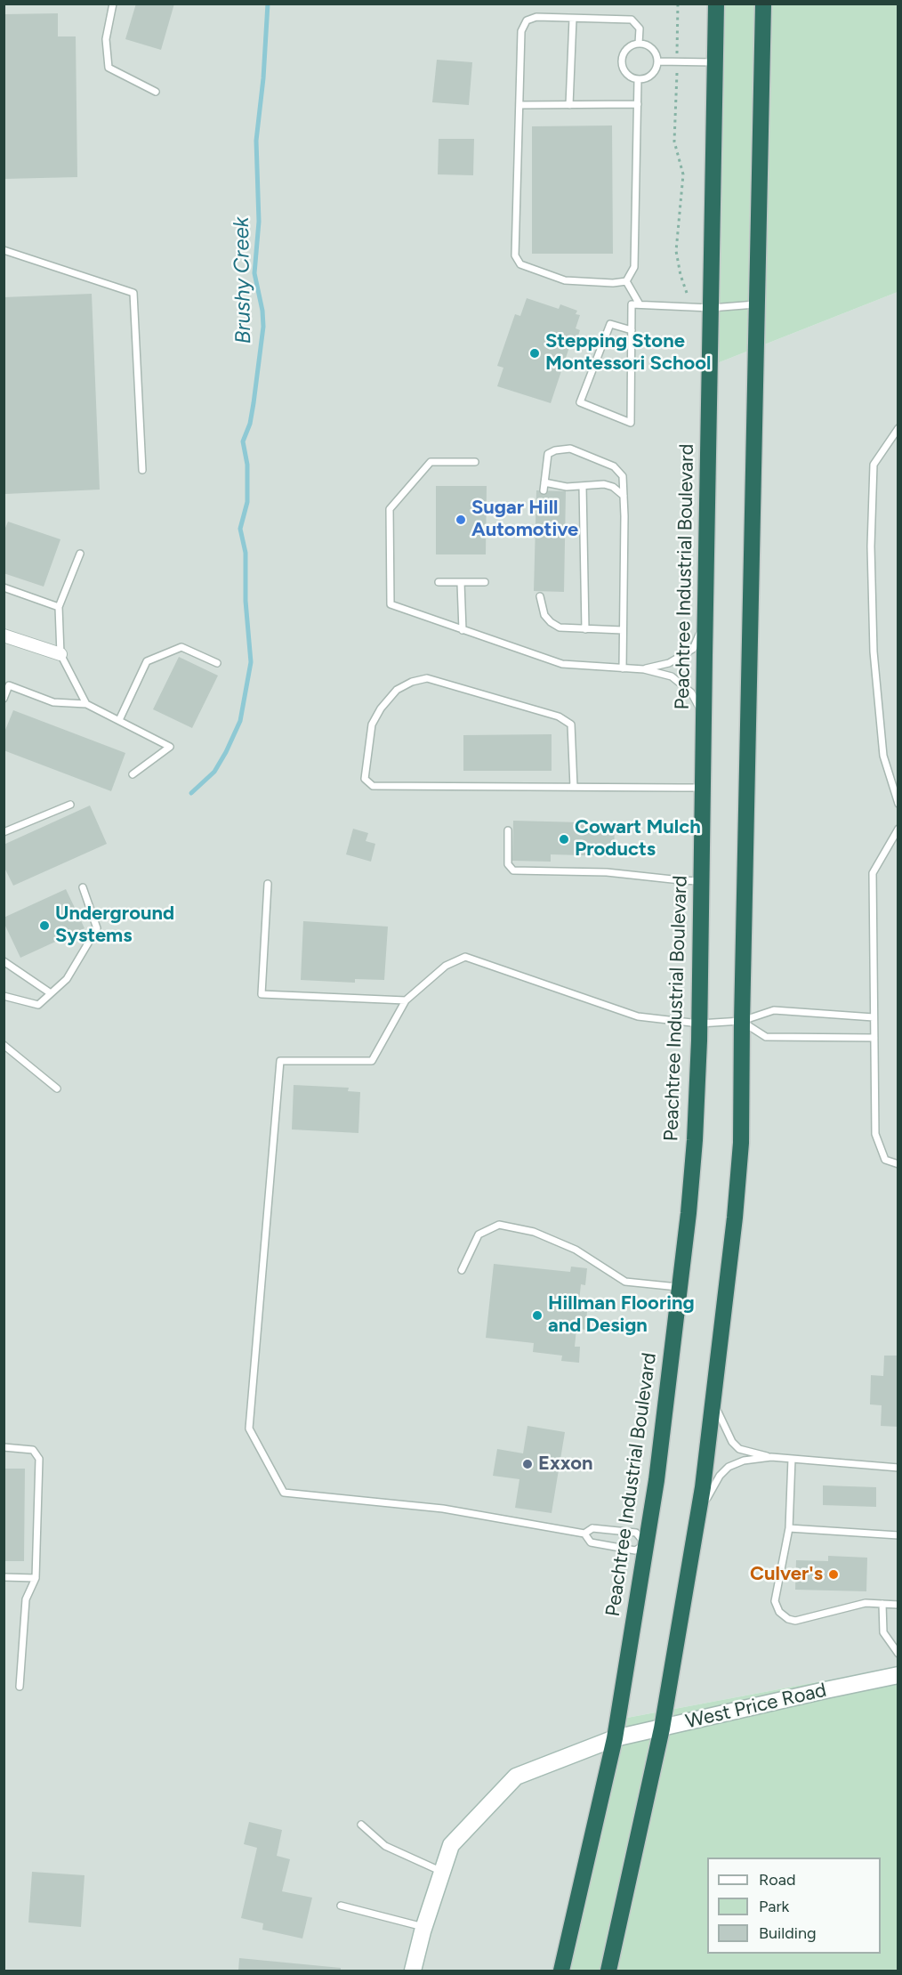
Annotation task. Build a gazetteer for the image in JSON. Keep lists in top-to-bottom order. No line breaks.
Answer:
{"streets":{"highway":["Peachtree Industrial Boulevard"],"street":["West Price Road"]},"crossings":[["Peachtree Industrial Boulevard","West Price Road"]],"water":["Brushy Creek"],"places":["Stepping Stone Montessori School","Sugar Hill Automotive","Cowart Mulch Products","Underground Systems","Hillman Flooring and Design","Exxon","Culver's"],"legend":["Road","Park","Building"]}
